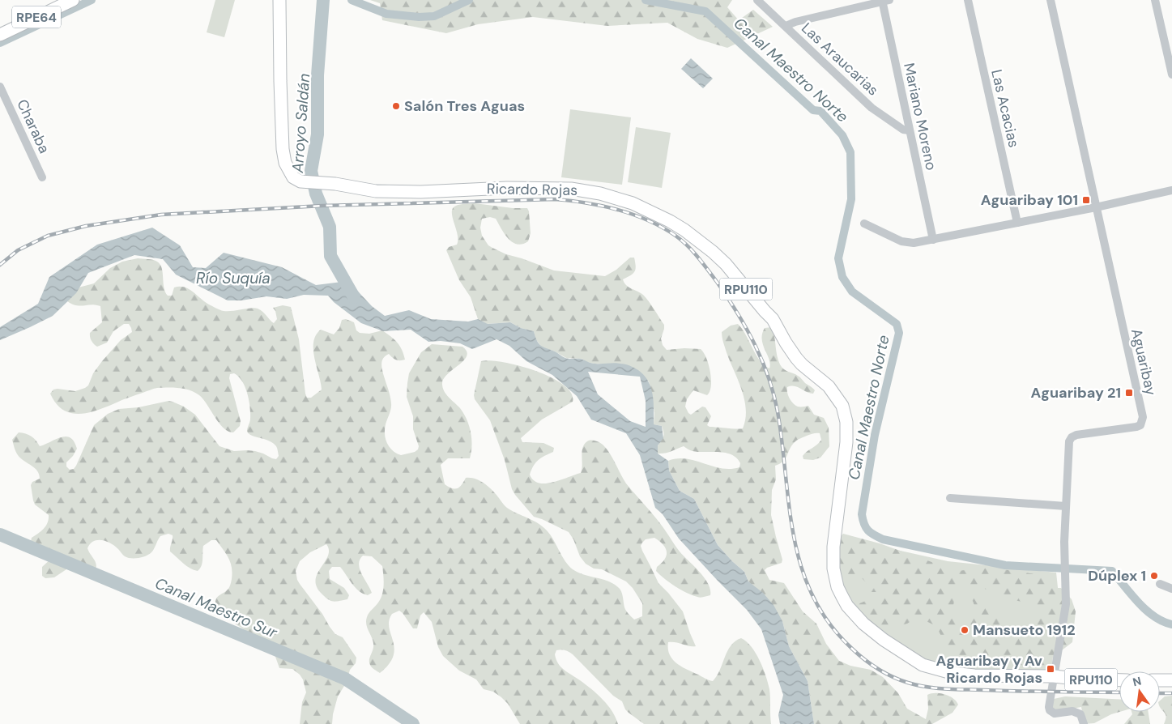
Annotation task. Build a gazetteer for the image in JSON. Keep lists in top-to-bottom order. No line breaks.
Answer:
{"streets":{"main road":["RPE64","Ricardo Rojas","RPU110"],"street":["Las Araucarias","Las Acacias","Mariano Moreno","Charaba","Aguaribay"]},"crossings":[["Las Araucarias","Mariano Moreno"],["Ricardo Rojas","RPU110"],["Ricardo Rojas","Aguaribay"],["RPU110","Aguaribay"]],"water":["Canal Maestro Norte","Arroyo Saldán","Río Suquía","Canal Maestro Sur"],"places":{"other":["Salón Tres Aguas","Dúplex 1","Mansueto 1912"],"transit":["Aguaribay 101","Aguaribay 21","Aguaribay y Av Ricardo Rojas"]},"north":"top"}
